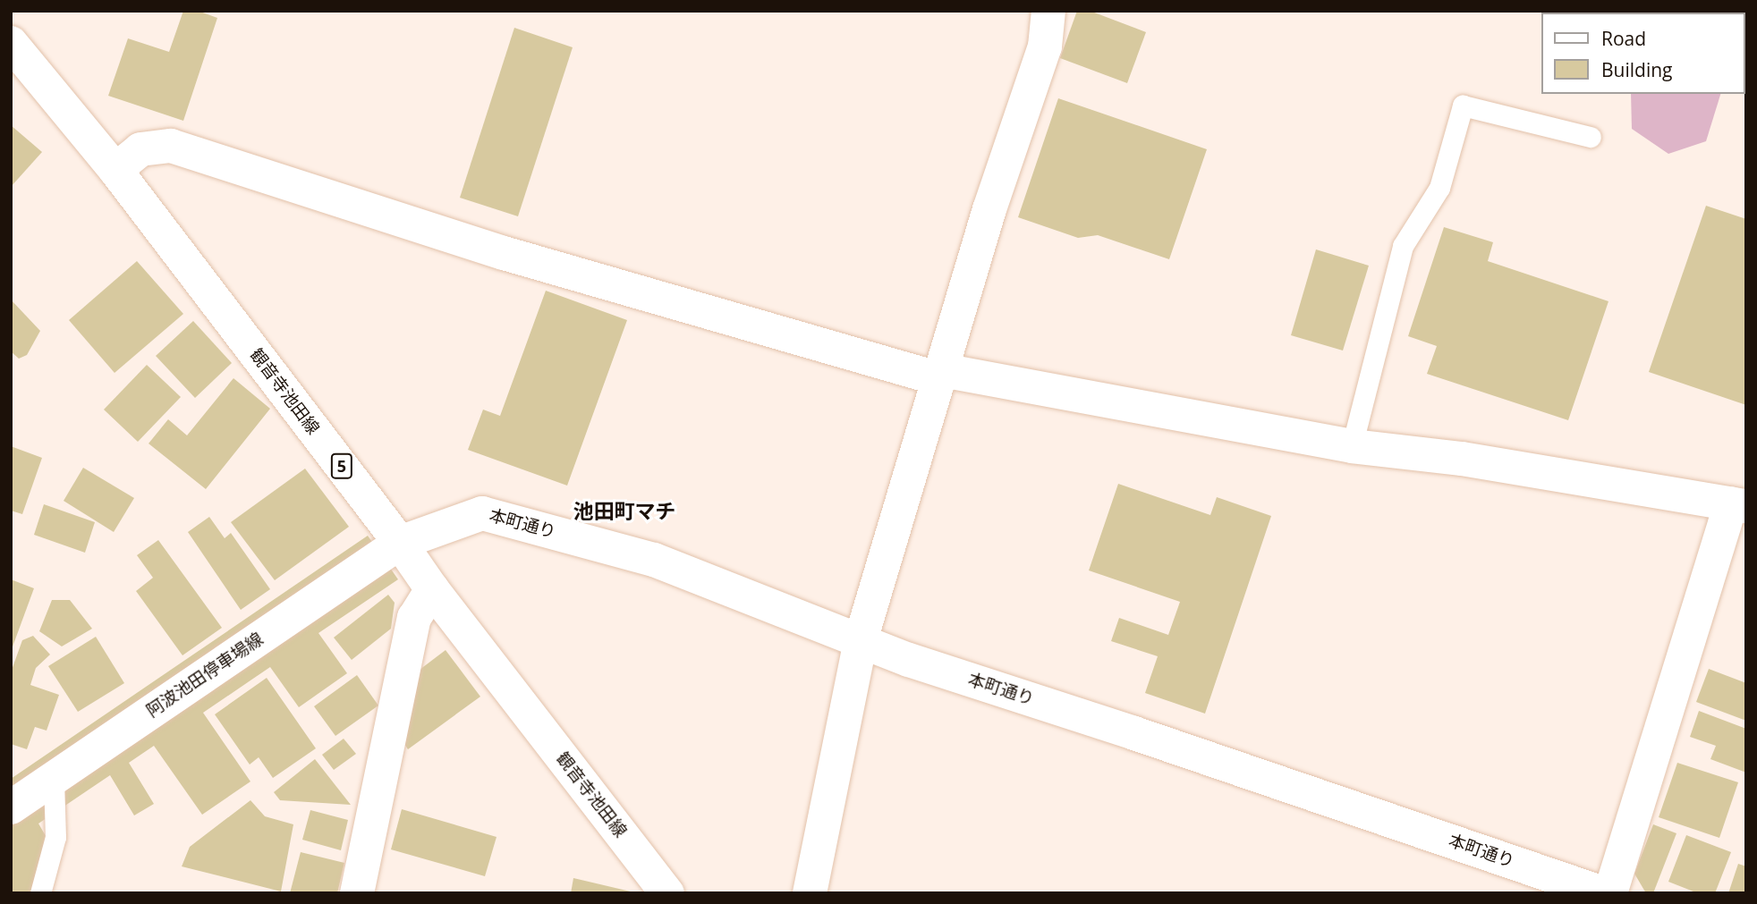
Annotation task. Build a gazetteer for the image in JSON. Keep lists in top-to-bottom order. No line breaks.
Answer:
{"streets":{"street":["観音寺池田線","5","本町通り","阿波池田停車場線"]},"crossings":[["観音寺池田線","本町通り"],["観音寺池田線","阿波池田停車場線"],["本町通り","阿波池田停車場線"]],"districts":["池田町マチ"],"legend":["Road","Building"]}
